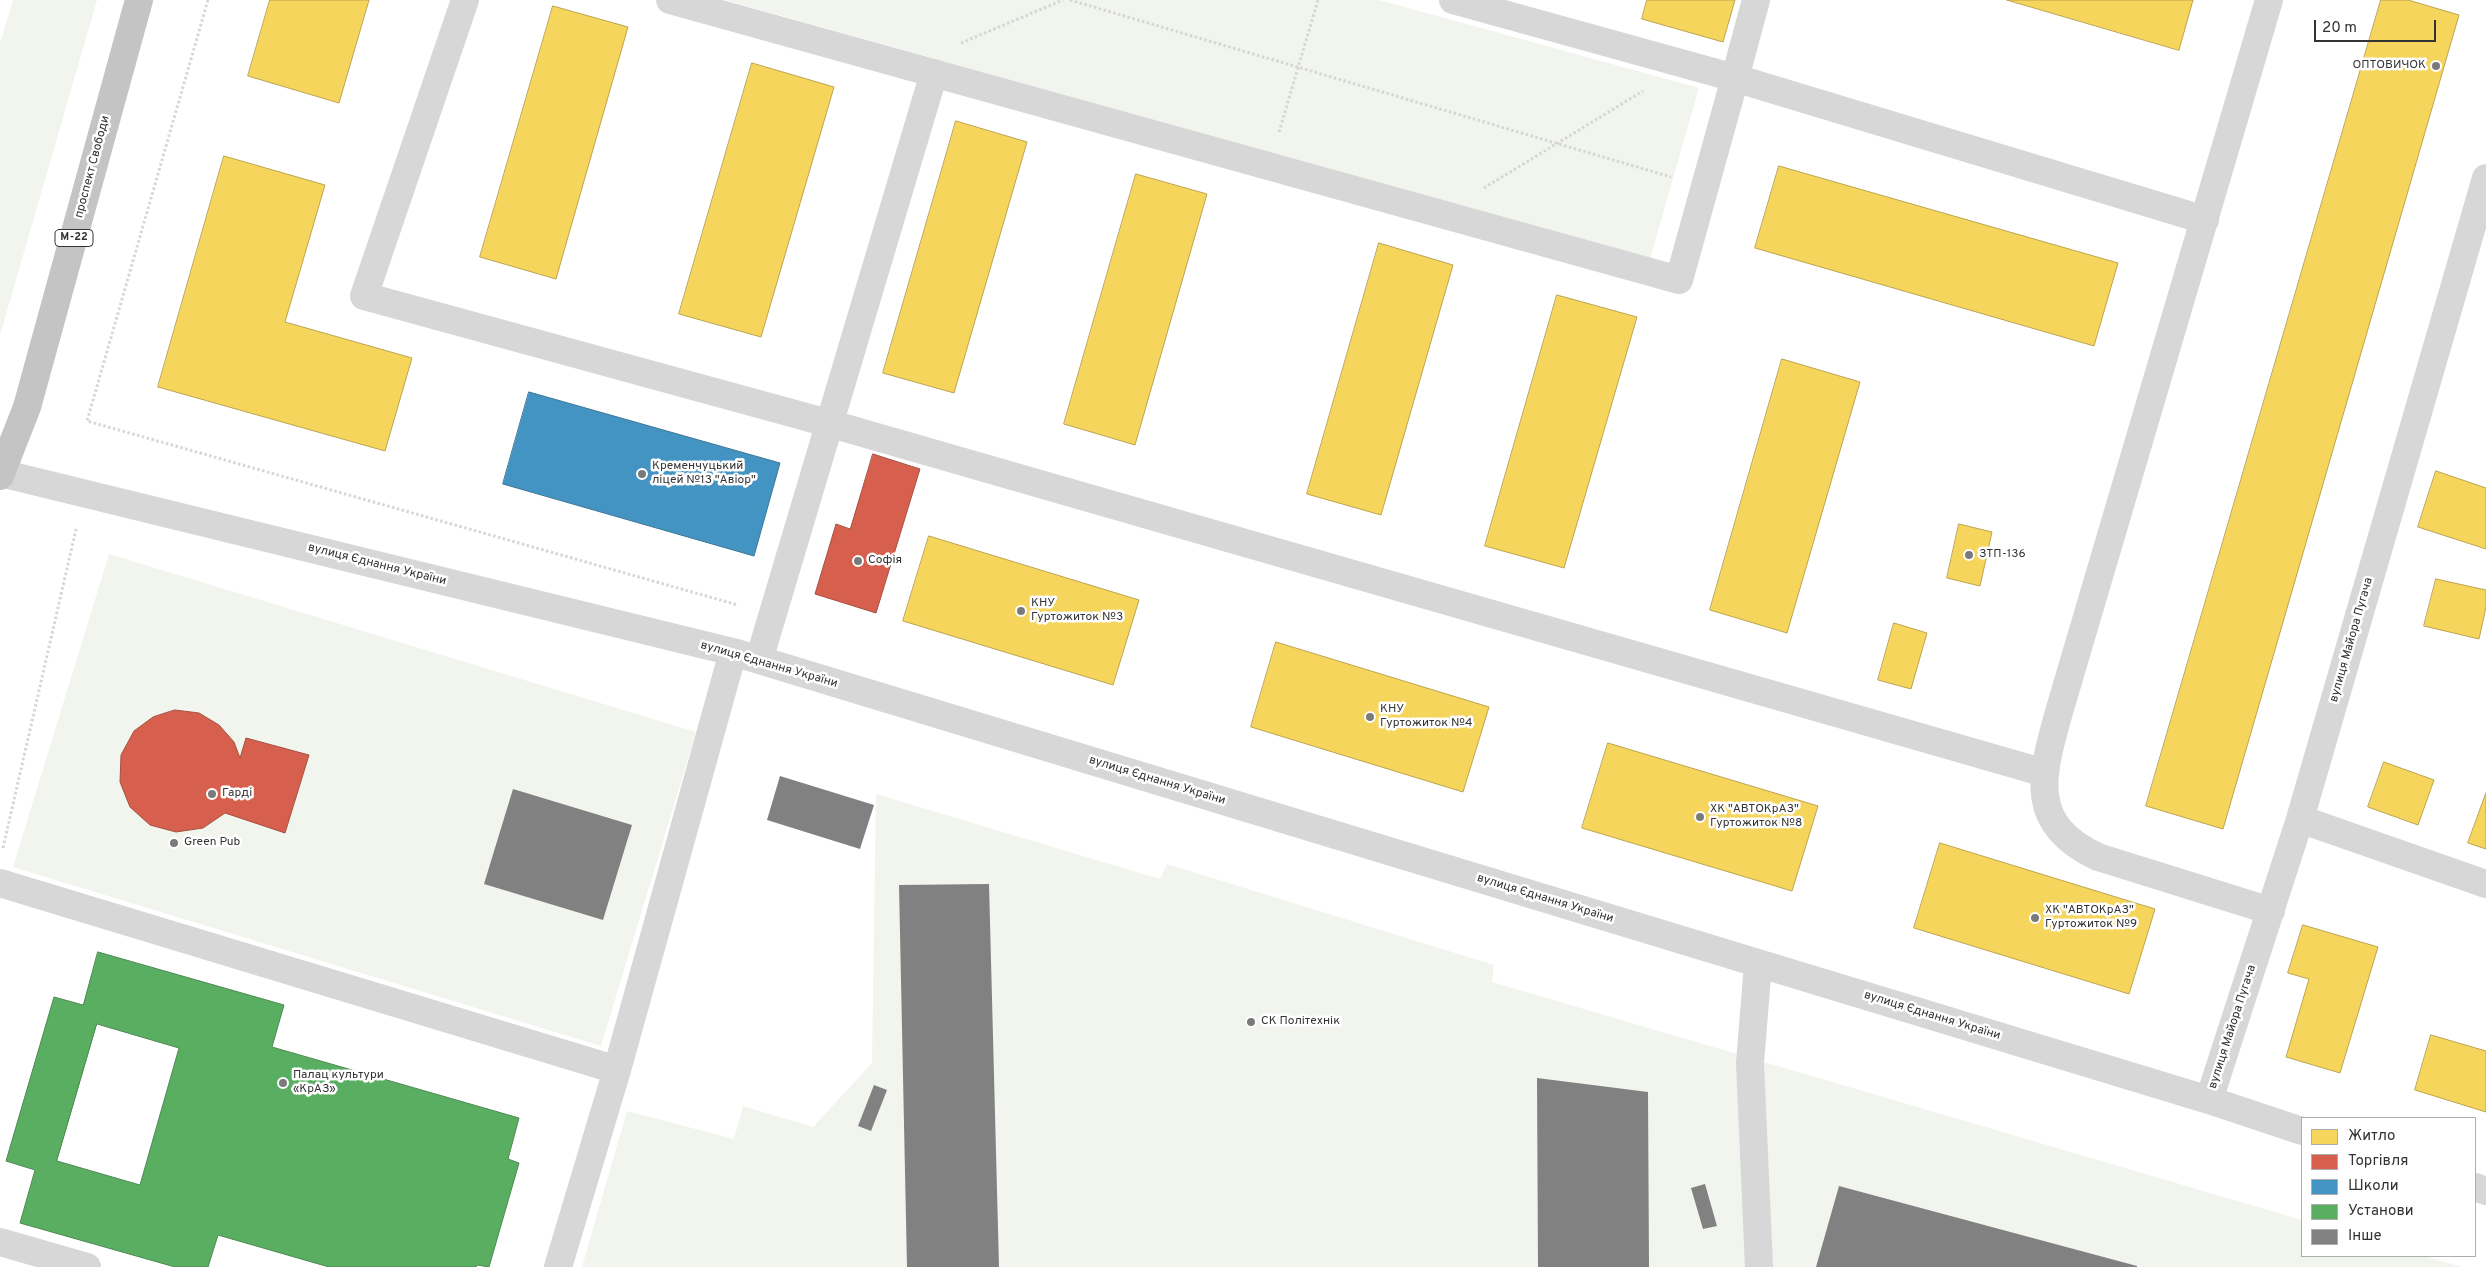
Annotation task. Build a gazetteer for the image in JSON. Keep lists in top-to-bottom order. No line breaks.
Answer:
{"streets":{"highway":["проспект Свободи","М-22"],"street":["вулиця Єднання України","вулиця Майора Пугача"]},"crossings":[["проспект Свободи","вулиця Єднання України"],["вулиця Єднання України","вулиця Майора Пугача"]],"places":["ОПТОВИЧОК","Кременчуцький ліцей №13 \"Авіор\"","ЗТП-136","Софія","КНУ Гуртожиток №3","КНУ Гуртожиток №4","Гарді","ХК \"АВТОКрАЗ\" Гуртожиток №8","Green Pub","ХК \"АВТОКрАЗ\" Гуртожиток №9","СК Політехнік","Палац культури «КрАЗ»"],"legend":["Житло","Торгівля","Школи","Установи","Інше"],"scale_bar":"20 m"}
